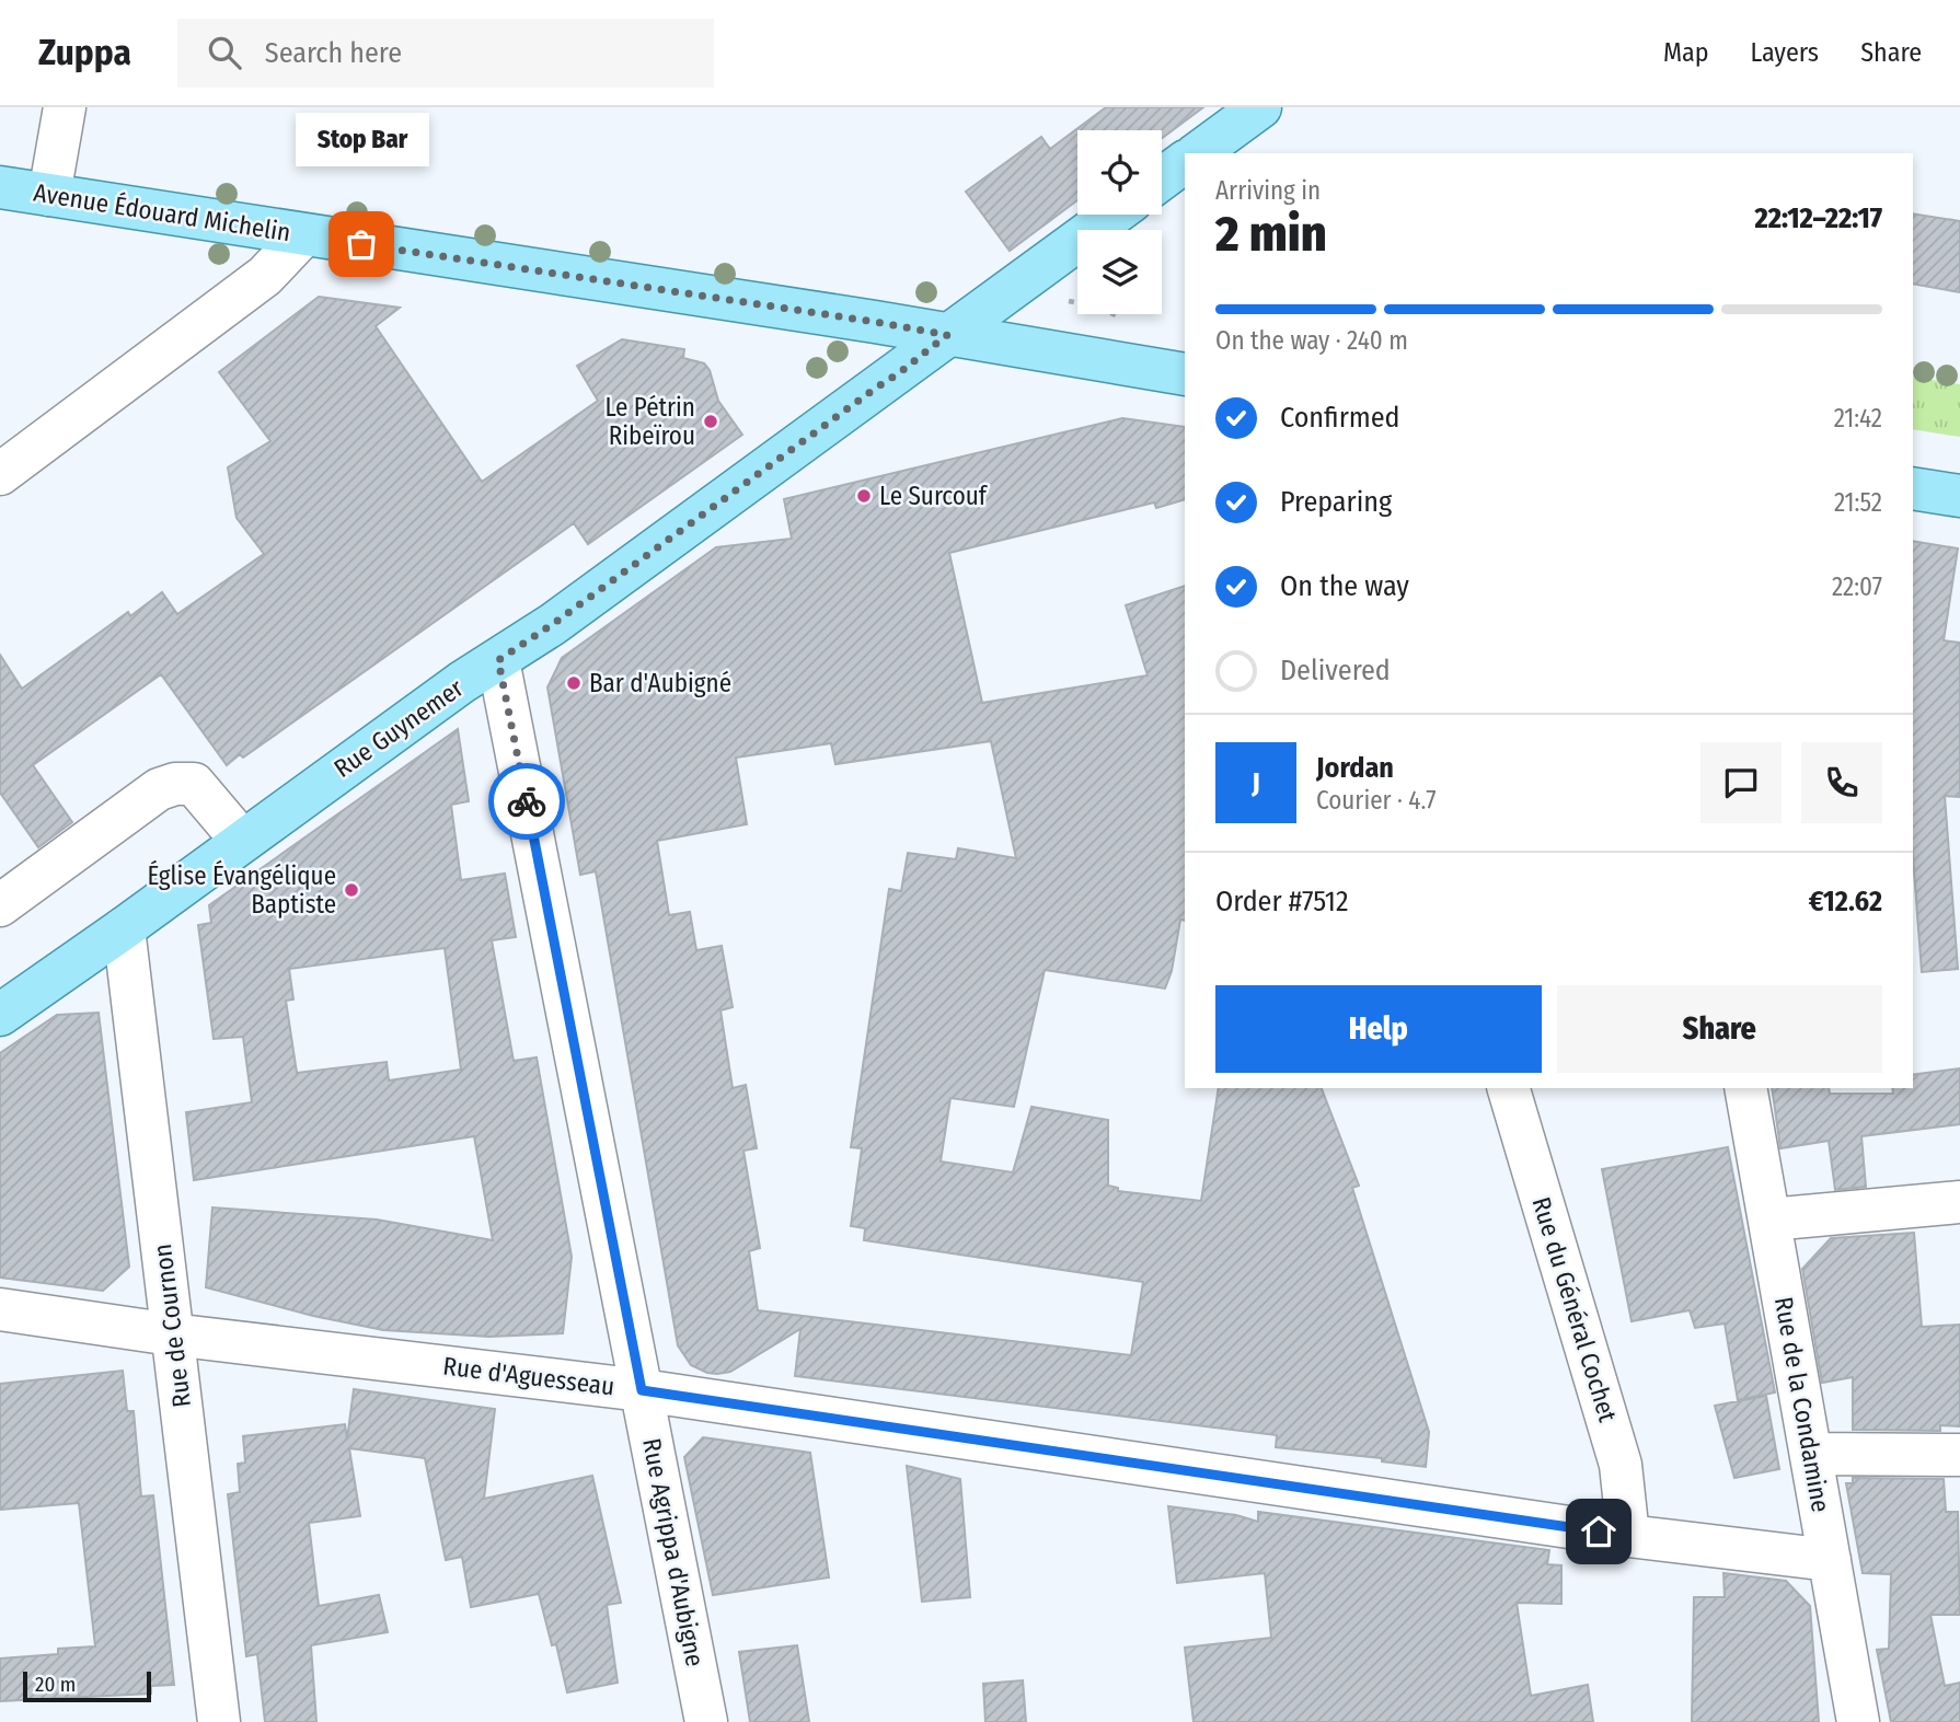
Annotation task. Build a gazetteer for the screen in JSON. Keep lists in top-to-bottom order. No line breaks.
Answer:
{"streets":{"main road":["Avenue Édouard Michelin","Rue Guynemer"],"street":["Rue du Général Cochet","Rue de Cournon","Rue d'Aguesseau","Rue de la Condamine","Rue Agrippa d'Aubigne"]},"crossings":[["Avenue Édouard Michelin","Rue Guynemer"],["Rue Guynemer","Rue de Cournon"],["Rue Guynemer","Rue Agrippa d'Aubigne"],["Rue du Général Cochet","Rue d'Aguesseau"],["Rue de Cournon","Rue d'Aguesseau"],["Rue d'Aguesseau","Rue de la Condamine"],["Rue d'Aguesseau","Rue Agrippa d'Aubigne"]],"places":["Stop Bar","Le Pétrin Ribeïrou","Le Surcouf","Bar d'Aubigné","Église Évangélique Baptiste"],"scale_bar":"20 m","page":{"header":"Zuppa","search":"Search here","nav":["Map","Layers","Share"],"bubble":"Stop Bar","heading":["2 min","Arriving in","22:12–22:17"],"panel":["Jordan","Courier · 4.7","Order #7512","€12.62"],"bar":"On the way · 240 m","list":[["Confirmed","21:42"],["Preparing","21:52"],["On the way","22:07"],"Delivered"],"round":"J","buttons":["Help","Share"],"scale":"20 m"}}
